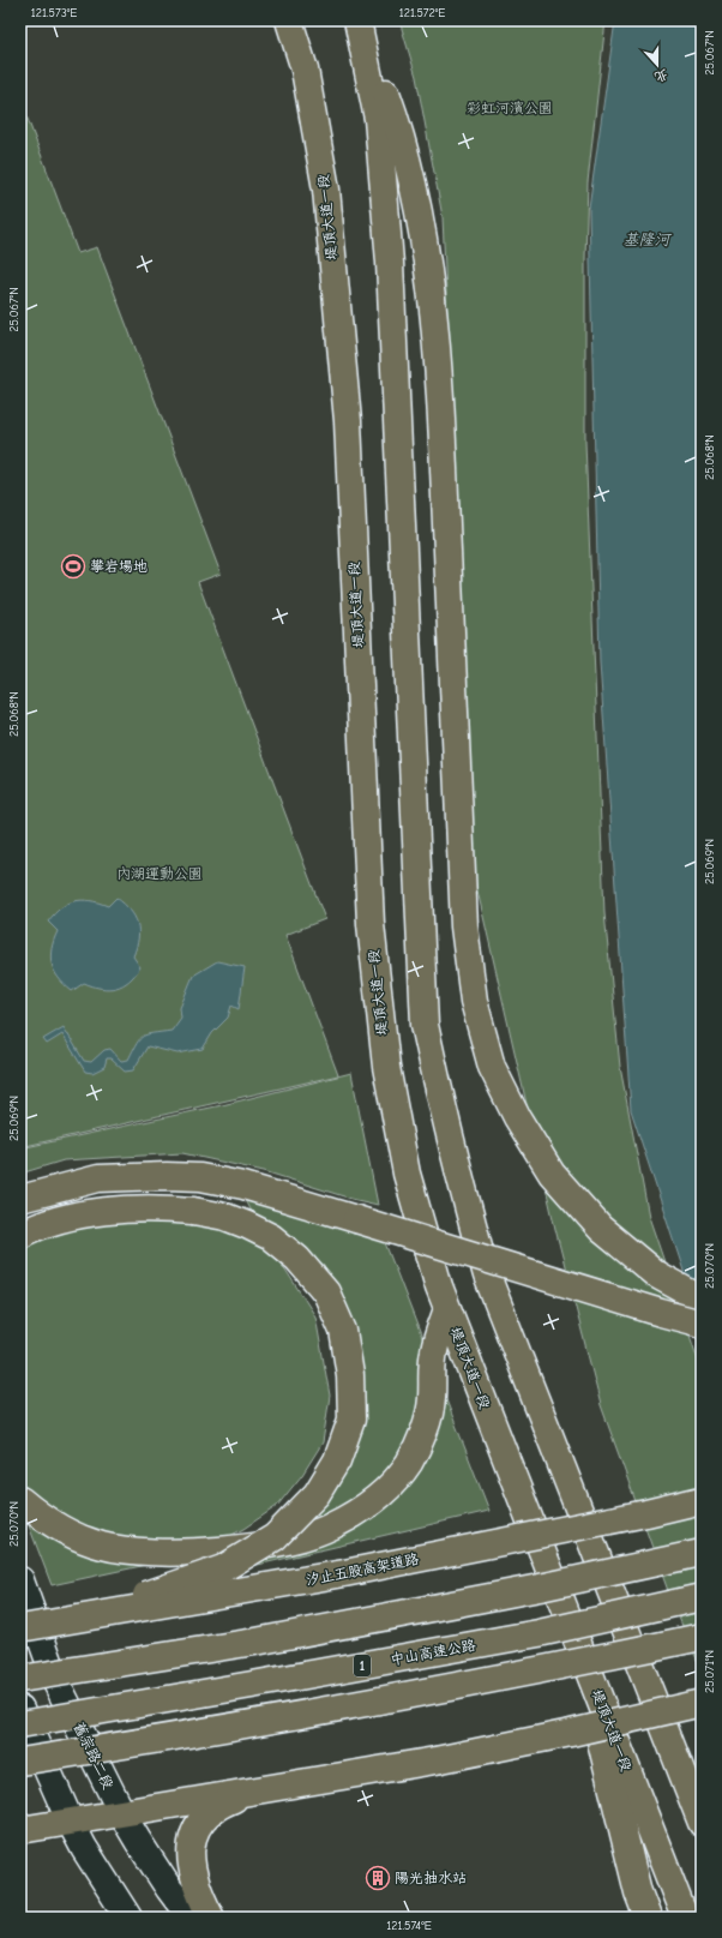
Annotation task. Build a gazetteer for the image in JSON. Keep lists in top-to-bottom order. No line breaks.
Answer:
{"streets":{"highway":["堤頂大道一段","汐止五股高架道路","中山高速公路","1"],"main road":["舊宗路二段"]},"water":["基隆河"],"parks":["彩虹河濱公園","內湖運動公園"],"places":{"sports":["攀岩場地"],"building":["陽光抽水站"]},"north":"bottom","coordinates":["121.573°E","121.572°E","25.067°N","25.068°N","25.069°N","25.070°N","25.071°N","121.574°E"]}
